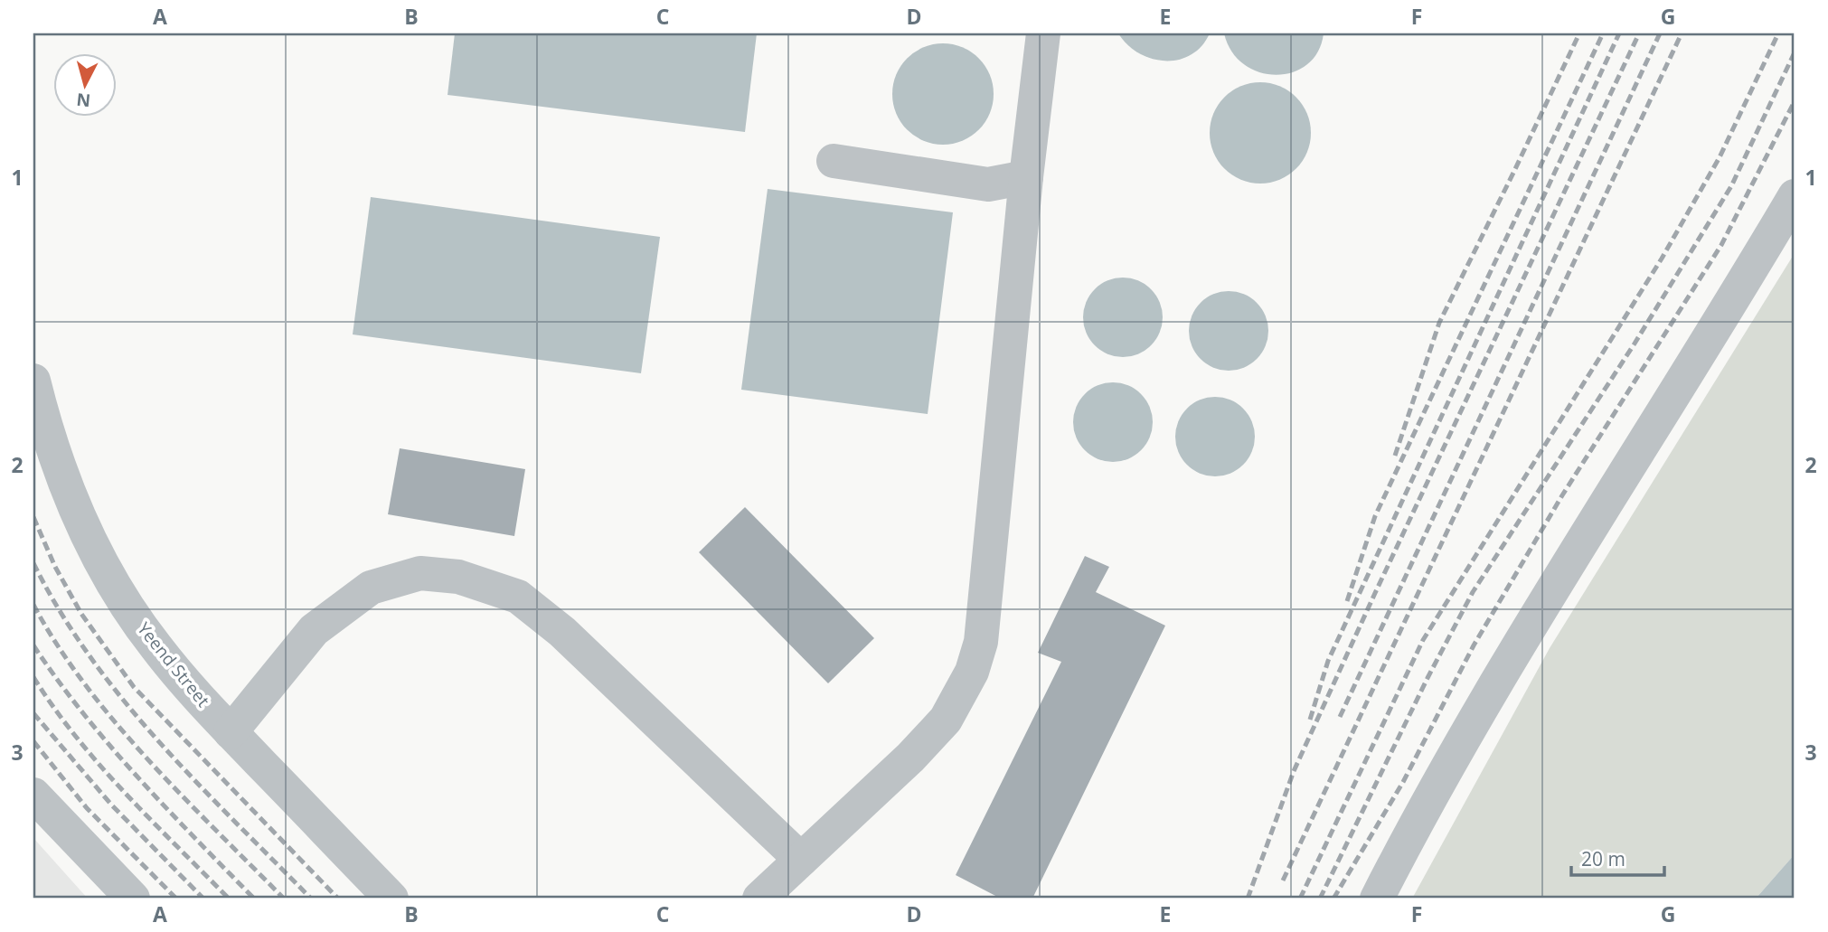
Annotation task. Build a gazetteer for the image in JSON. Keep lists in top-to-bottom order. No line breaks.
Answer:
{"streets":{"street":["Yeend Street"]},"scale_bar":"20 m","north":"bottom","grid":{"columns":["A","B","C","D","E","F","G"],"rows":["1","2","3"]}}
